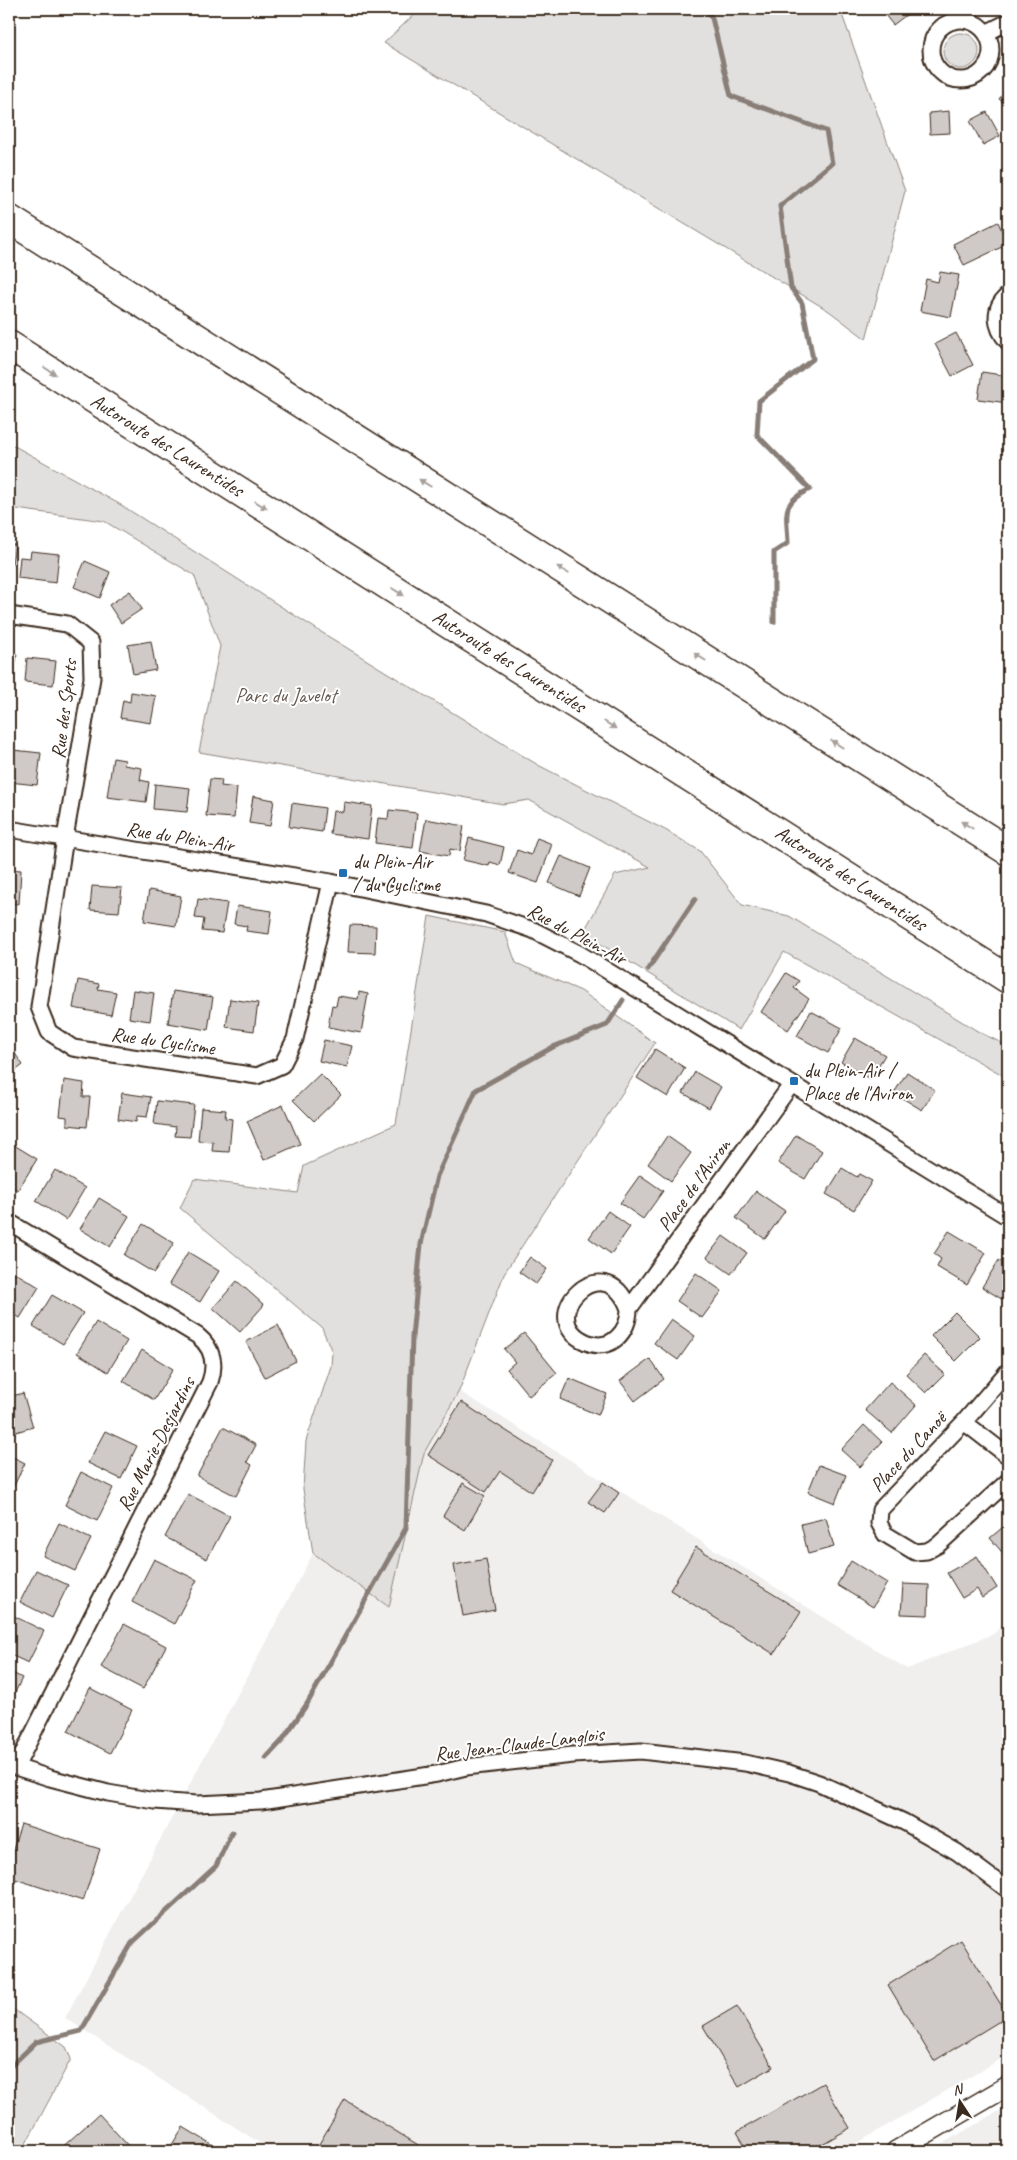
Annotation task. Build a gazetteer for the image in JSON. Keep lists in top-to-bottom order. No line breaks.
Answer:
{"streets":{"highway":["Autoroute des Laurentides"],"street":["Rue des Sports","Rue du Plein-Air","Rue du Cyclisme","Place de l'Aviron","Rue Marie-Desjardins","Place du Canoë","Rue Jean-Claude-Langlois"]},"crossings":[["Rue des Sports","Rue du Plein-Air"],["Rue des Sports","Rue du Cyclisme"],["Rue du Plein-Air","Rue du Cyclisme"],["Rue du Plein-Air","Place de l'Aviron"],["Rue Marie-Desjardins","Rue Jean-Claude-Langlois"]],"parks":["Parc du Javelot"],"places":{"transit":["du Plein-Air / du Cyclisme","du Plein-Air / Place de l'Aviron"]},"north":"top"}
